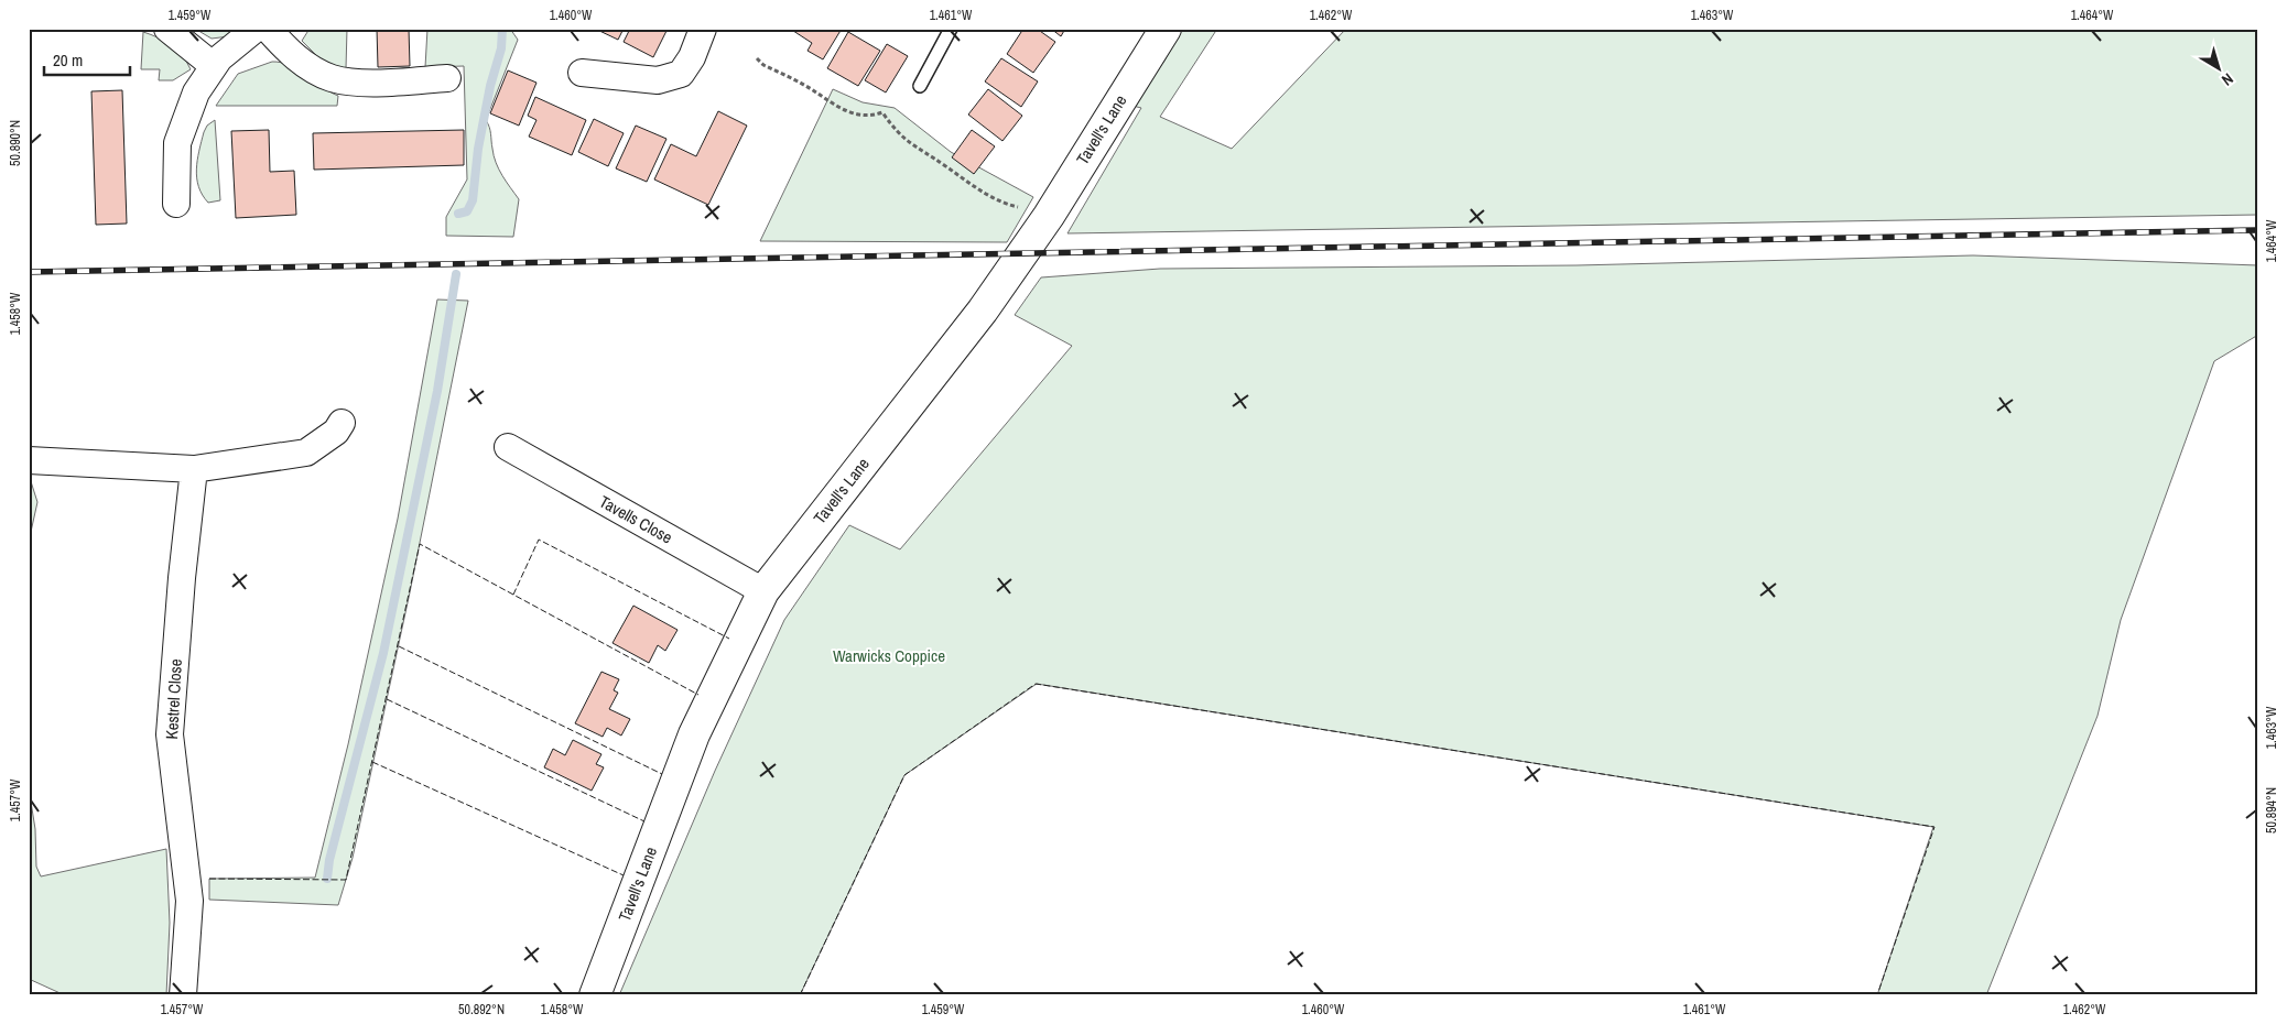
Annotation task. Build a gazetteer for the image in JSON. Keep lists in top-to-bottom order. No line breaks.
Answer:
{"streets":{"street":["Tavell's Lane","Tavells Close","Kestrel Close"]},"crossings":[["Tavell's Lane","Tavells Close"]],"parks":["Warwicks Coppice"],"scale_bar":"20 m","north":"bottom right","coordinates":["1.459°W","1.460°W","1.461°W","1.462°W","1.463°W","1.464°W","50.890°N","1.458°W","1.457°W","50.894°N","50.892°N"]}
